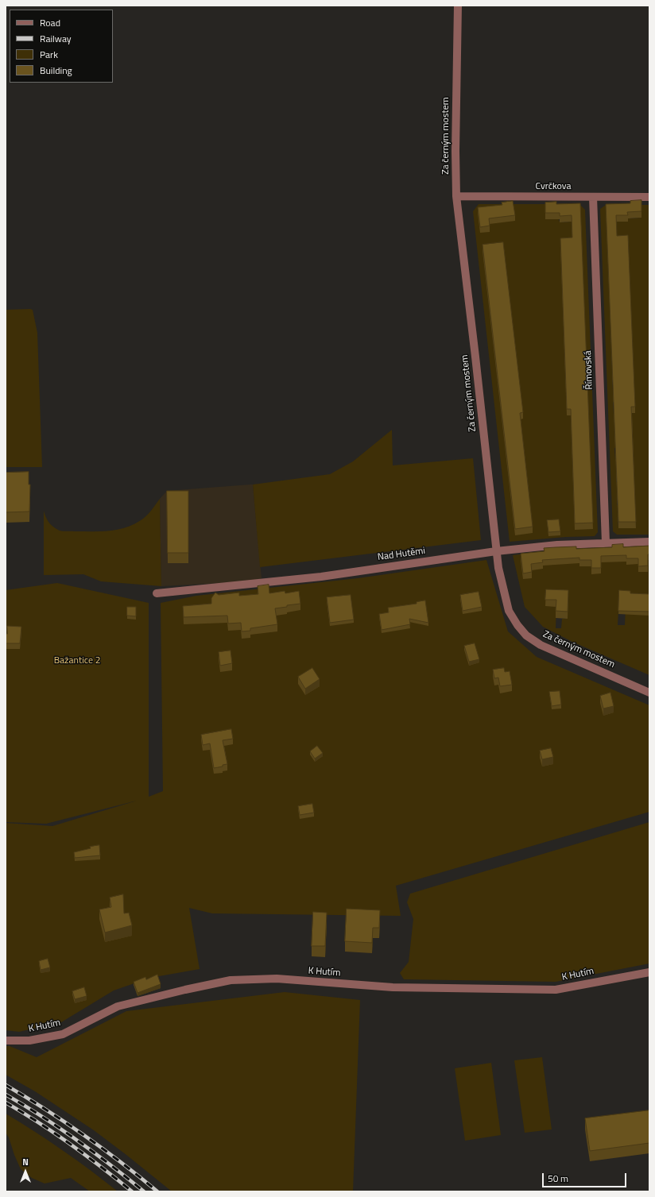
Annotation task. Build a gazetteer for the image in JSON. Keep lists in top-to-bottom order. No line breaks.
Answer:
{"streets":{"street":["Za černým mostem","Cvrčkova","Římovská","Nad Hutěmi","K Hutím"]},"crossings":[["Za černým mostem","Cvrčkova"],["Za černým mostem","Nad Hutěmi"],["Cvrčkova","Římovská"],["Římovská","Nad Hutěmi"]],"parks":["Bažantice 2"],"legend":["Road","Railway","Park","Building"],"scale_bar":"50 m","north":"top"}
